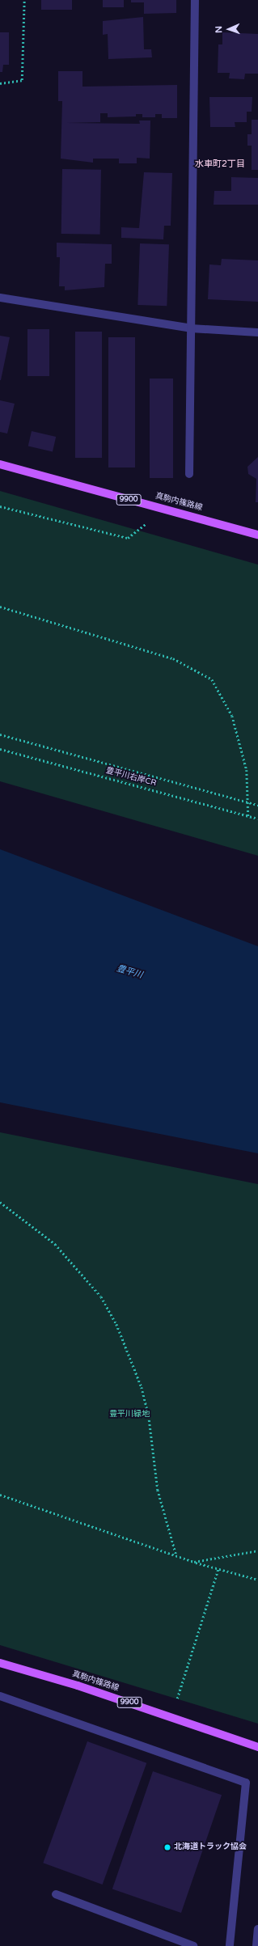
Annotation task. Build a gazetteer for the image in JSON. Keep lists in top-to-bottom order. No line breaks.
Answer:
{"streets":{"main road":["9900","真駒内篠路線"],"path":["豊平川右岸CR"]},"districts":["水車町2丁目"],"water":["豊平川"],"parks":["豊平川緑地"],"places":["北海道トラック協会"],"north":"left"}
